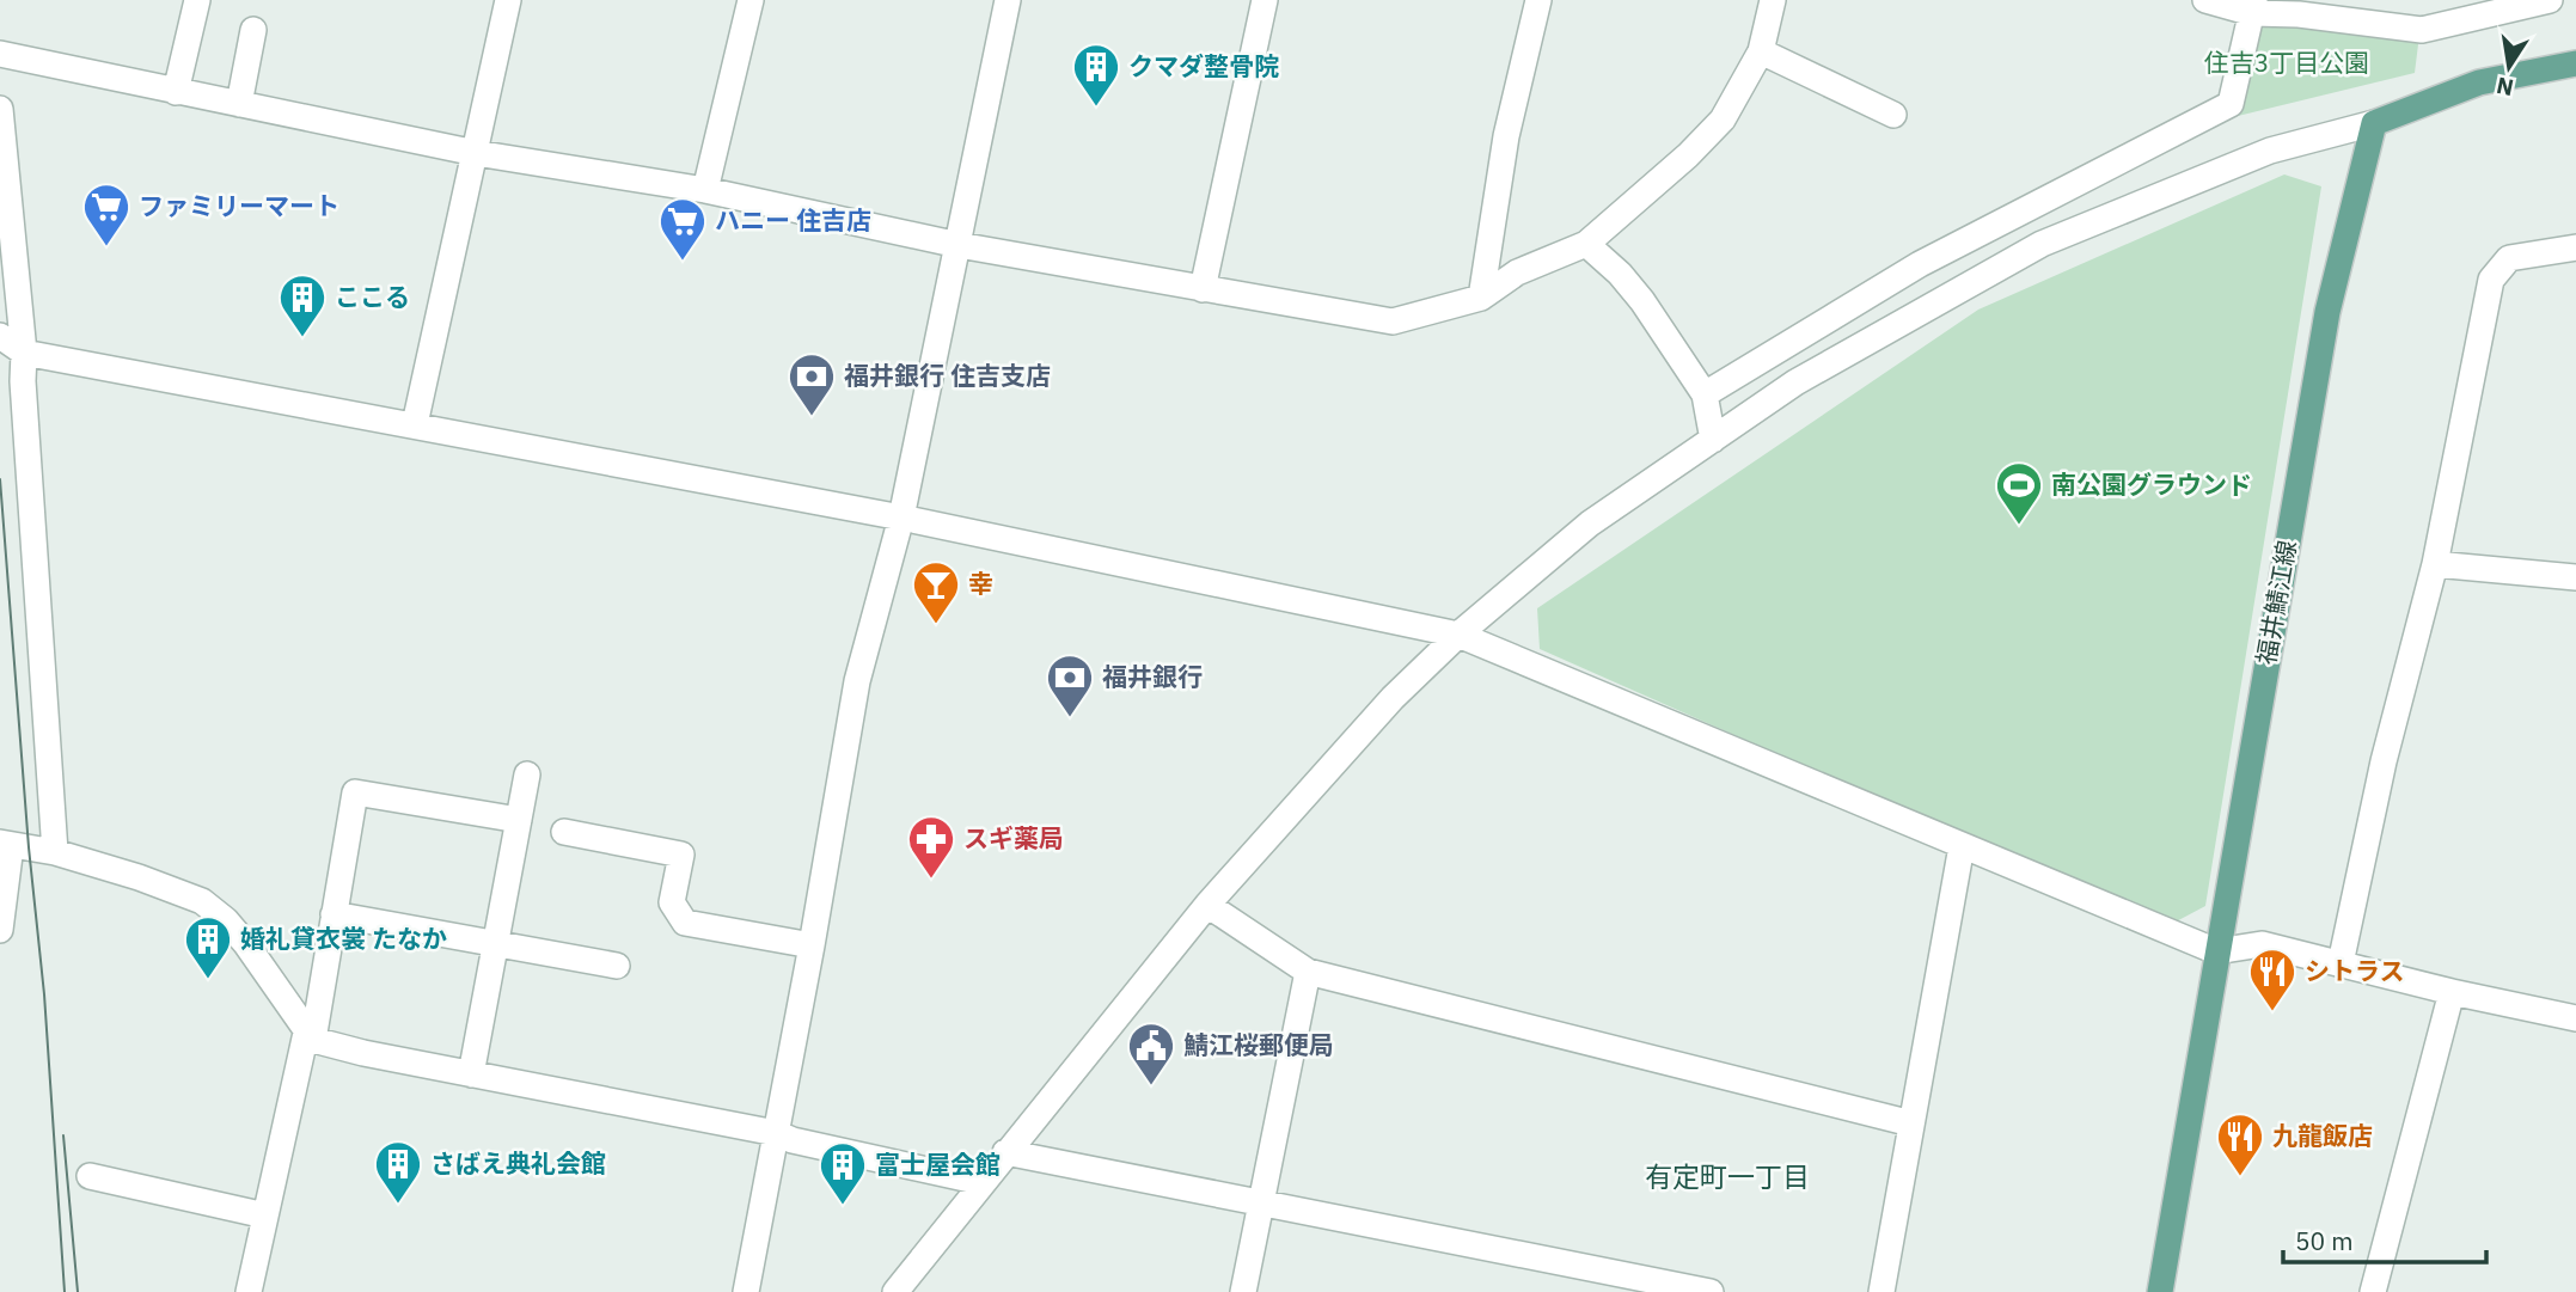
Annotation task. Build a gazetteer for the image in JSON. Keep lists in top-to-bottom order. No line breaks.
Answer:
{"streets":{"main road":["福井鯖江線"]},"districts":["有定町一丁目"],"parks":["住吉3丁目公園"],"places":{"building":["クマダ整骨院","ここる","婚礼貸衣裳 たなか","さばえ典礼会館","富士屋会館"],"supermarket":["ファミリーマート","ハニー 住吉店"],"bank":["福井銀行 住吉支店","福井銀行"],"sports":["南公園グラウンド"],"bar":["幸"],"pharmacy":["スギ薬局"],"restaurant":["シトラス","九龍飯店"],"public building":["鯖江桜郵便局"]},"scale_bar":"50 m","north":"bottom"}
